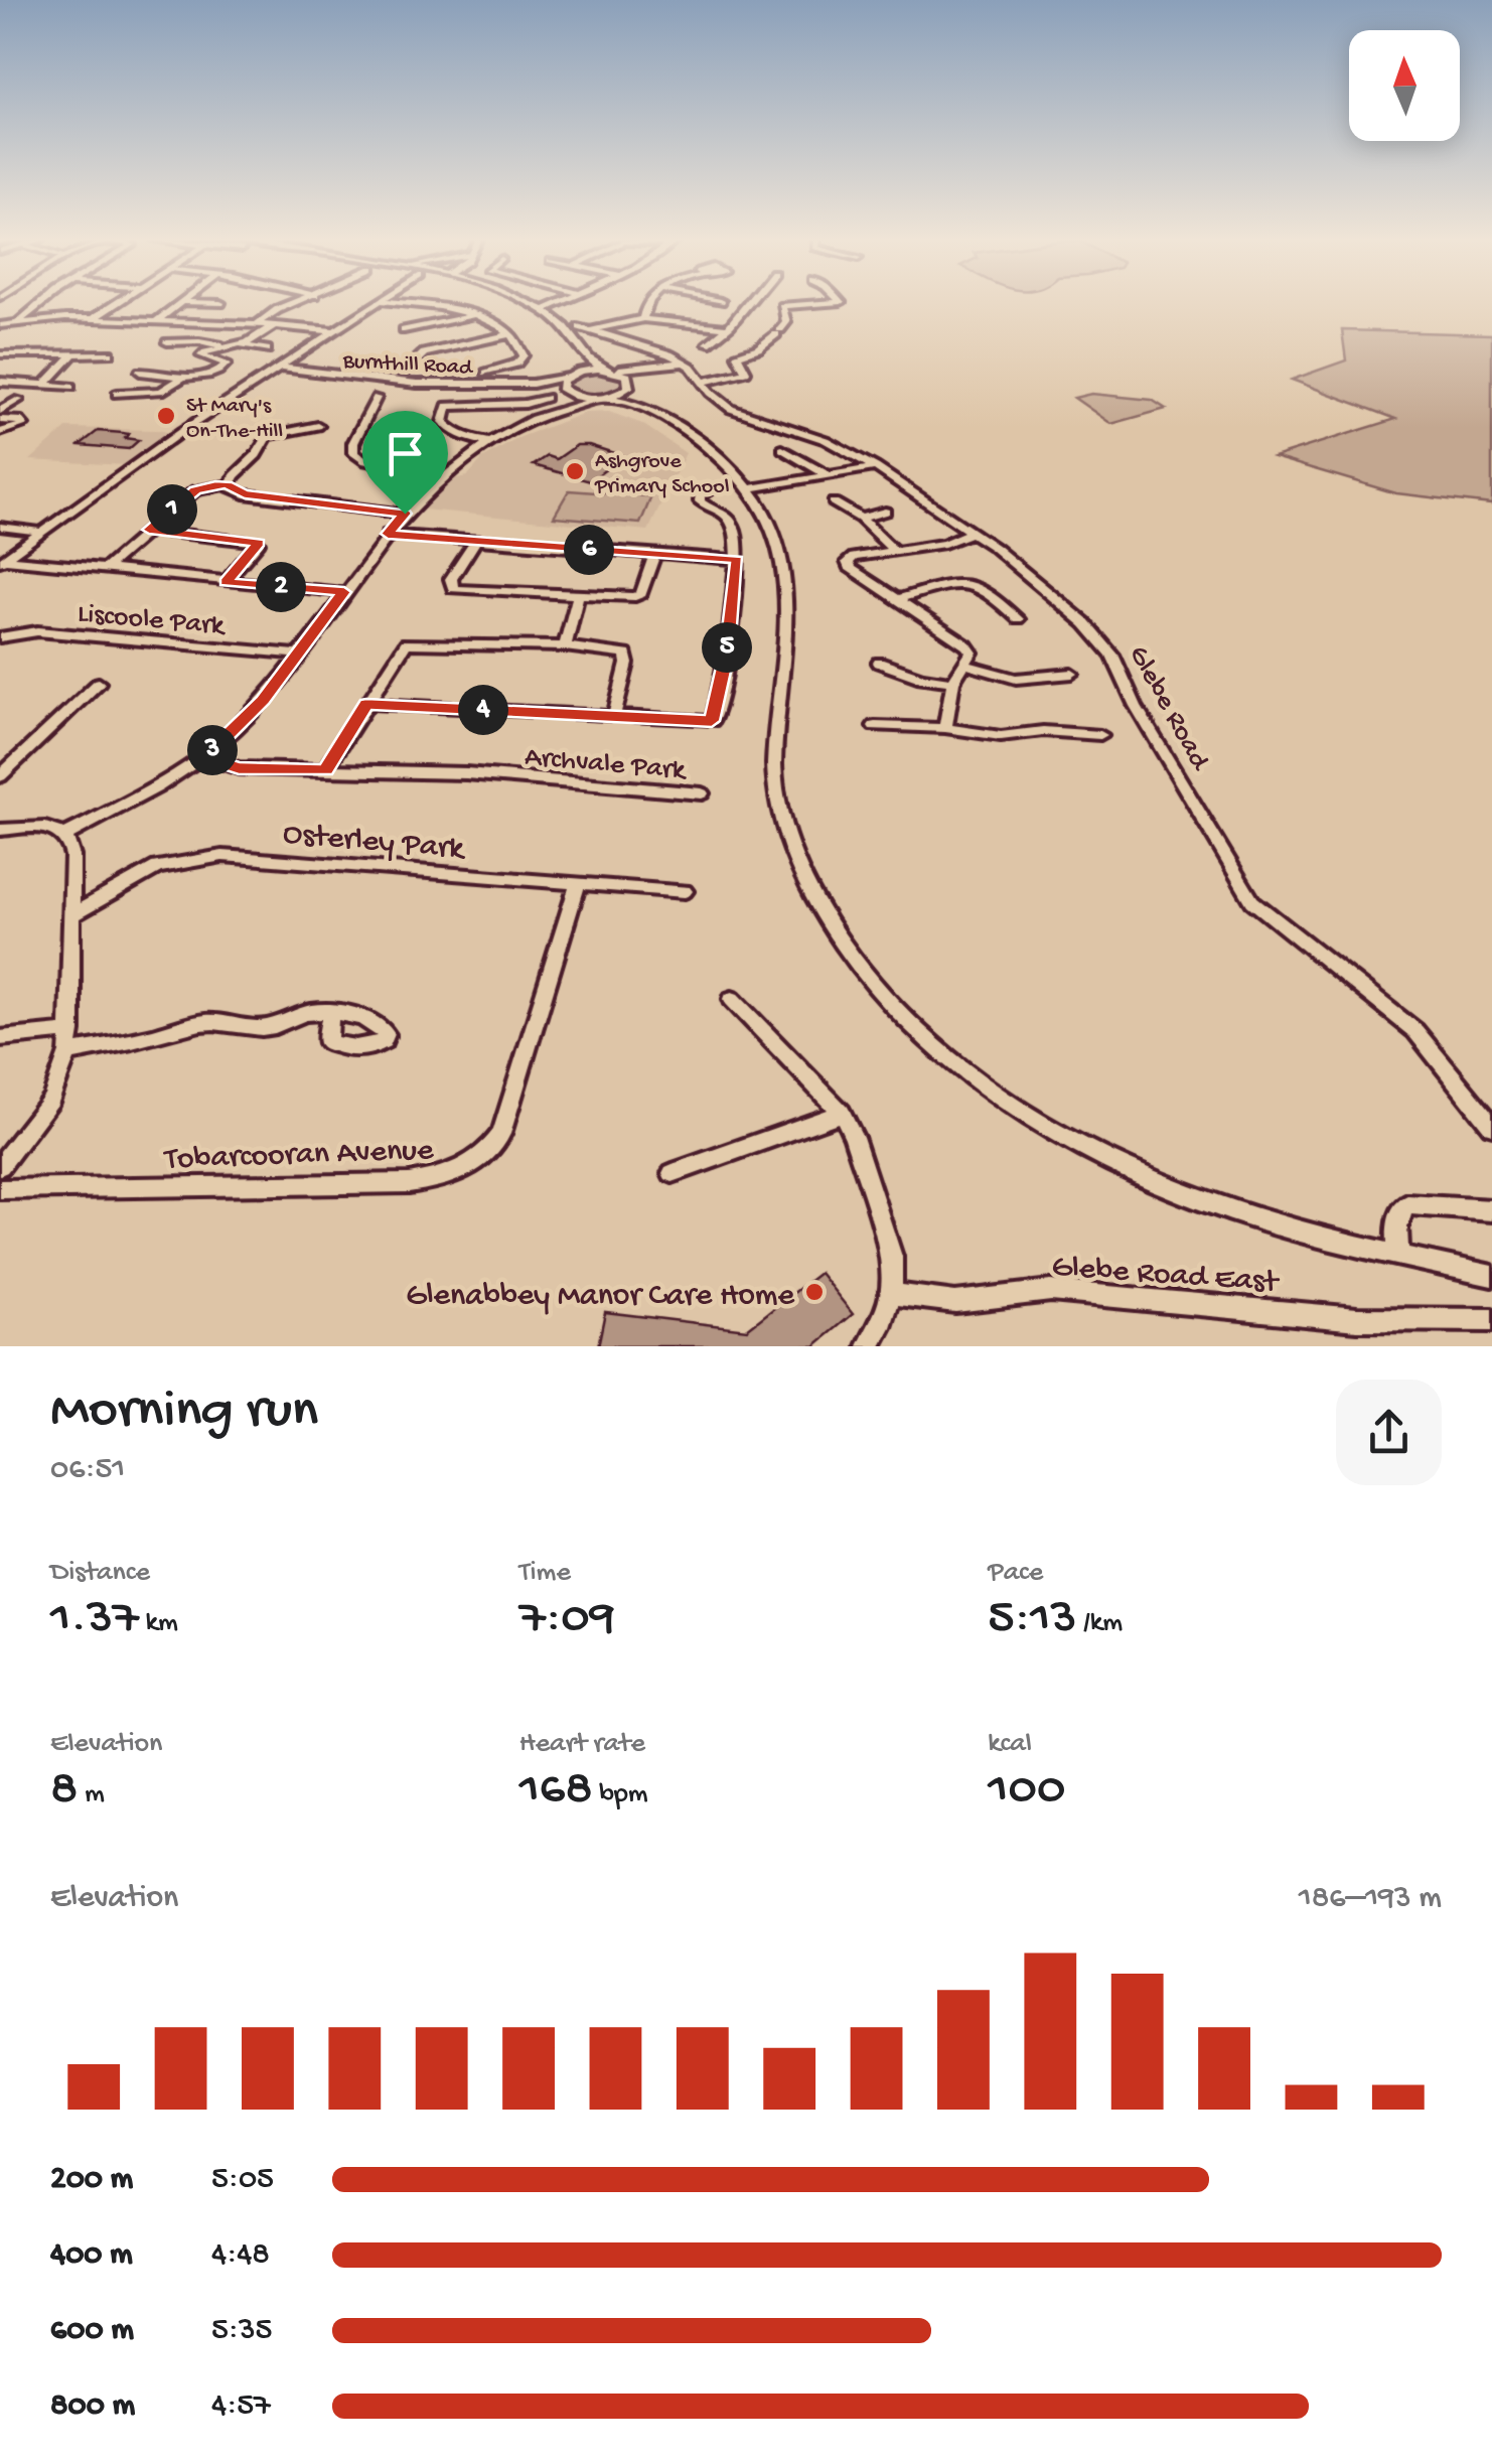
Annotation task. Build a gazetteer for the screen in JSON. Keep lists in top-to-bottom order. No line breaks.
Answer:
{"streets":{"street":["Burnthill Road","Liscoole Park","Glebe Road","Archvale Park","Osterley Park","Tobarcooran Avenue","Glebe Road East"]},"crossings":[["Osterley Park","Tobarcooran Avenue"]],"places":["St Mary's On-The-Hill","Ashgrove Primary School","Glenabbey Manor Care Home"],"north":"top","page":{"pins":["1","6","2","5","4","3"],"heading":["Morning run","06:51"],"stats":[["Distance","1.37 km"],["Time","7:09"],["Pace","5:13 /km"],["Elevation","8 m"],["Heart rate","168 bpm"],["kcal","100"]],"chart":["Elevation","186–193 m"],"list":[{"name":"200 m","note":"5:05"},{"name":"400 m","note":"4:48"},{"name":"600 m","note":"5:35"},{"name":"800 m","note":"4:57"}]}}
